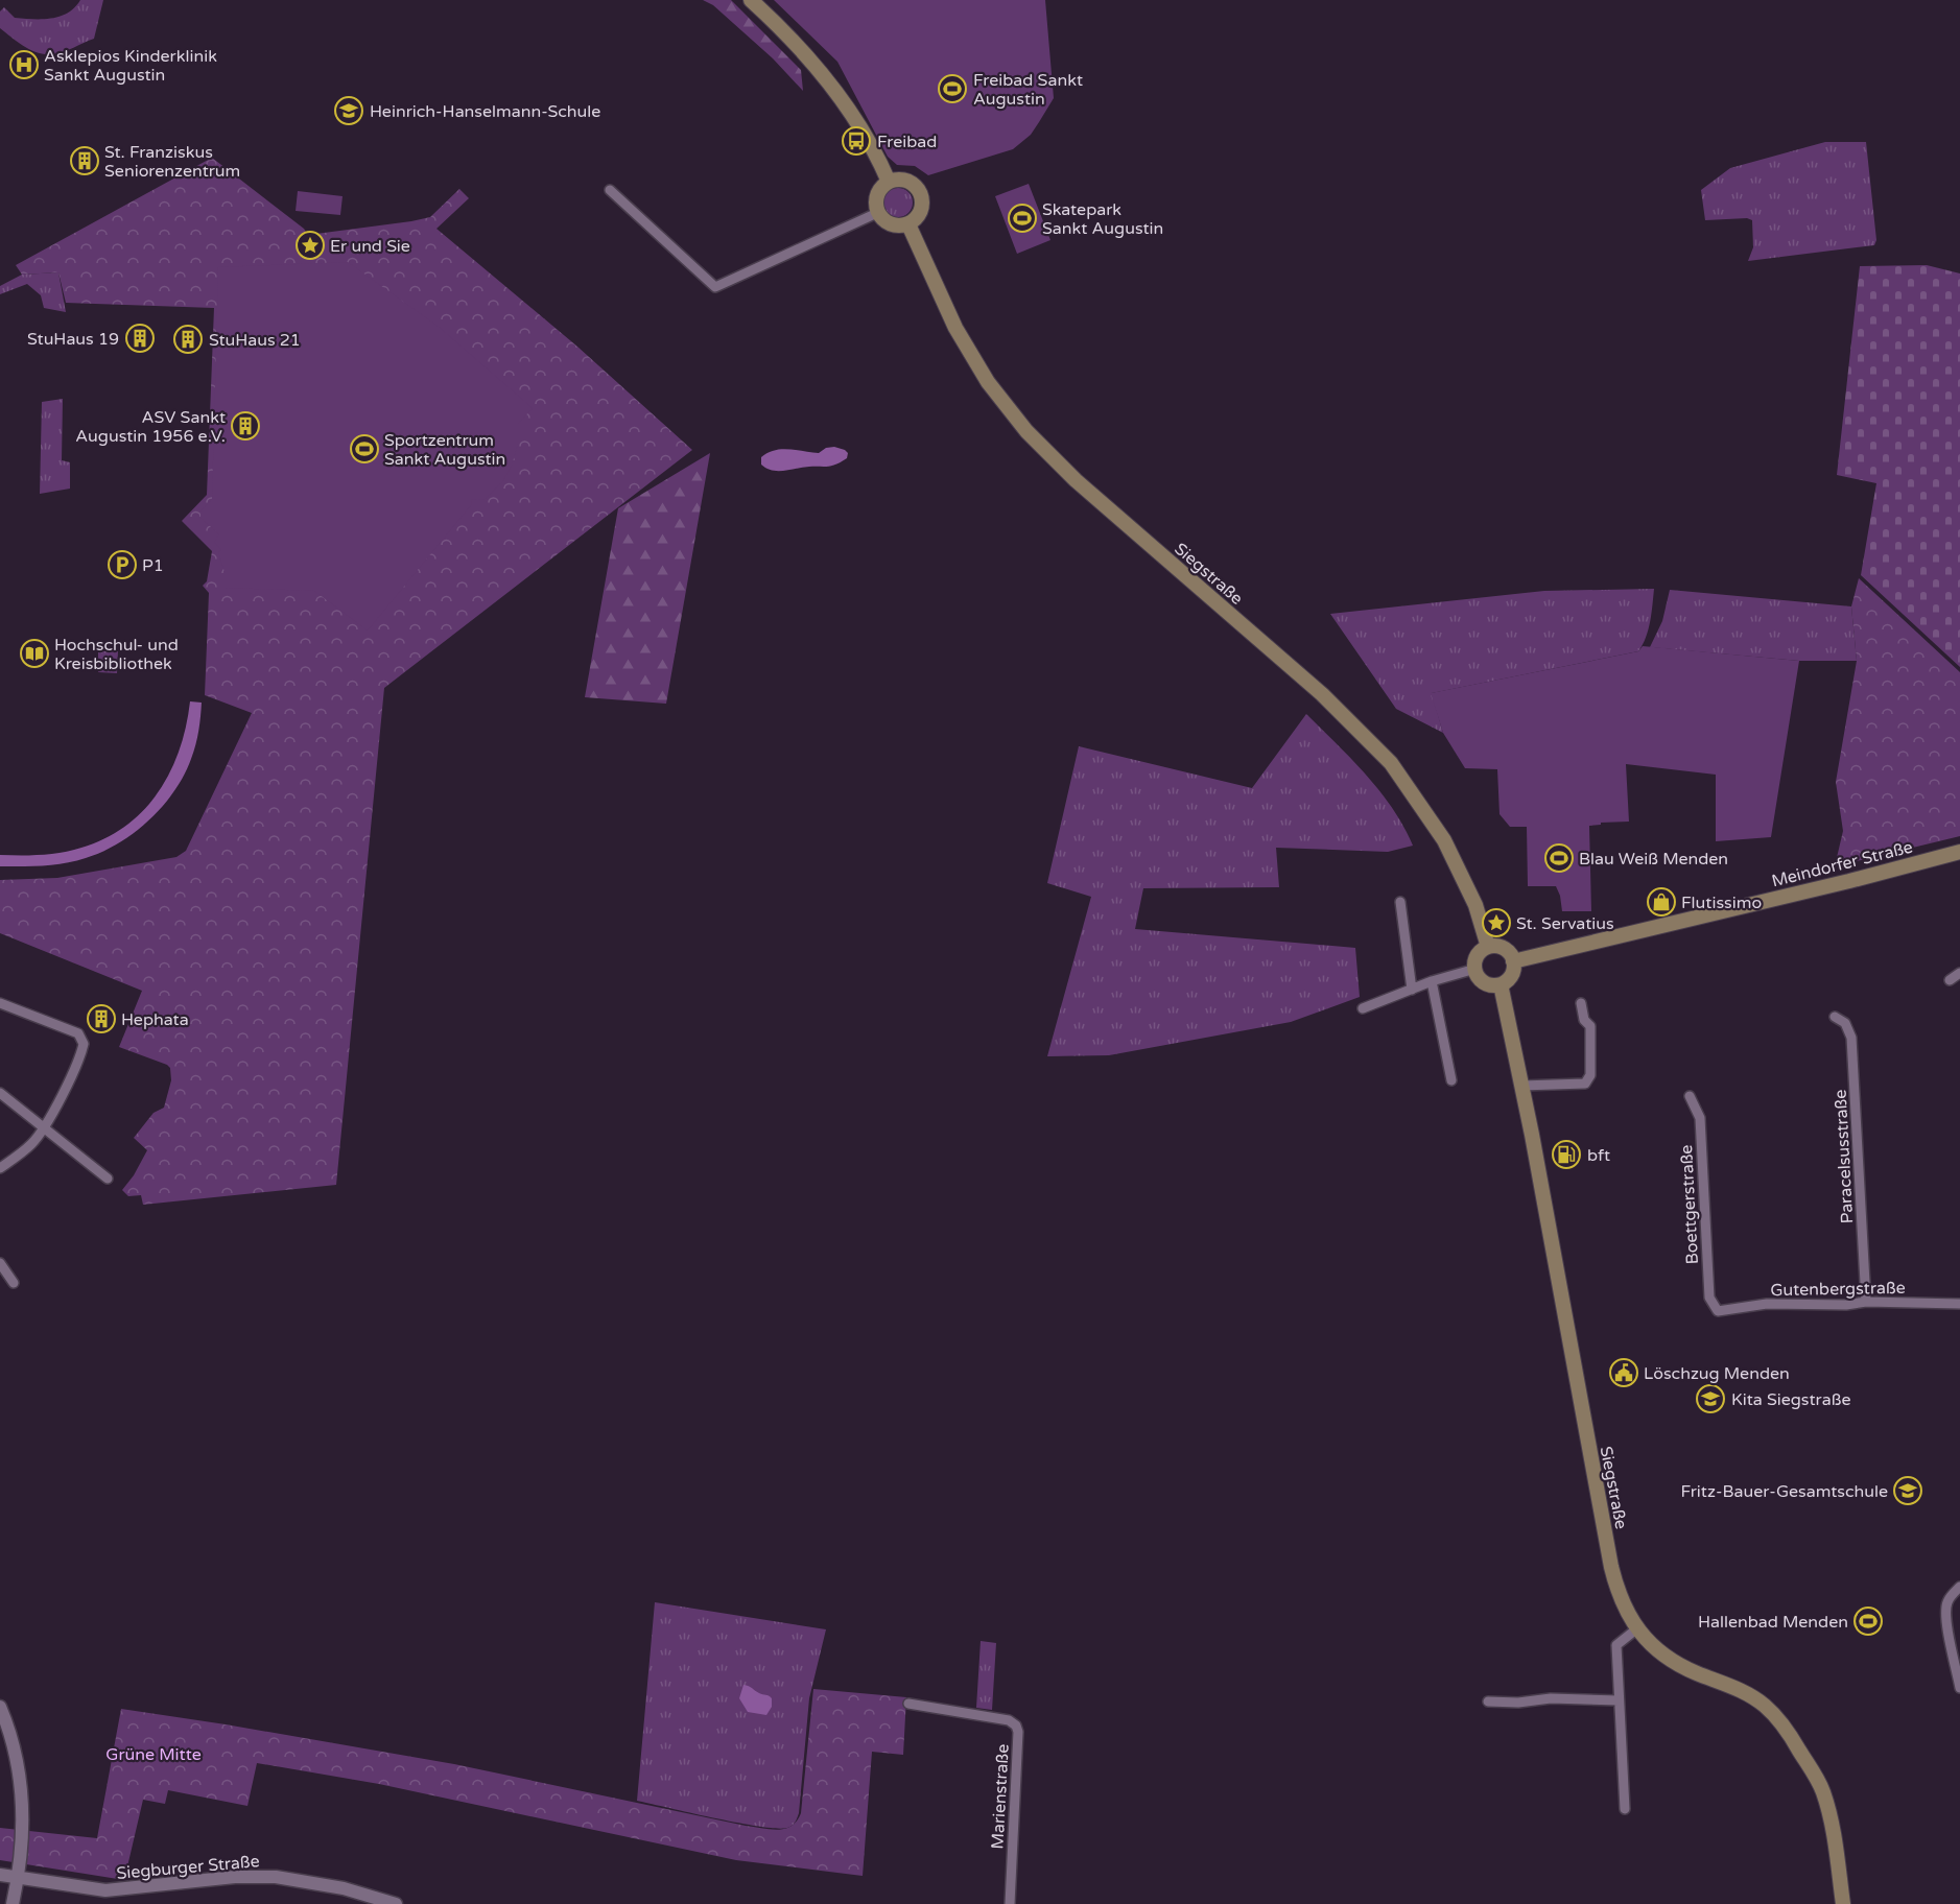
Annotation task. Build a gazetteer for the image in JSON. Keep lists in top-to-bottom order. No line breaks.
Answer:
{"streets":{"main road":["Siegstraße","Meindorfer Straße"],"street":["Paracelsusstraße","Boettgerstraße","Gutenbergstraße","Marienstraße","Siegburger Straße"]},"crossings":[["Siegstraße","Meindorfer Straße"],["Paracelsusstraße","Gutenbergstraße"],["Boettgerstraße","Gutenbergstraße"]],"parks":["Grüne Mitte"],"places":{"hospital":["Asklepios Kinderklinik Sankt Augustin"],"sports":["Freibad Sankt Augustin","Skatepark Sankt Augustin","Sportzentrum Sankt Augustin","Blau Weiß Menden","Hallenbad Menden"],"school or university":["Heinrich-Hanselmann-Schule","Kita Siegstraße","Fritz-Bauer-Gesamtschule"],"bus stop":["Freibad"],"building":["St. Franziskus Seniorenzentrum","StuHaus 19","StuHaus 21","ASV Sankt Augustin 1956 e.V.","Hephata"],"place":["Er und Sie","St. Servatius"],"parking":["P1"],"library":["Hochschul- und Kreisbibliothek"],"shop":["Flutissimo"],"fuel station":["bft"],"public building":["Löschzug Menden"]}}
